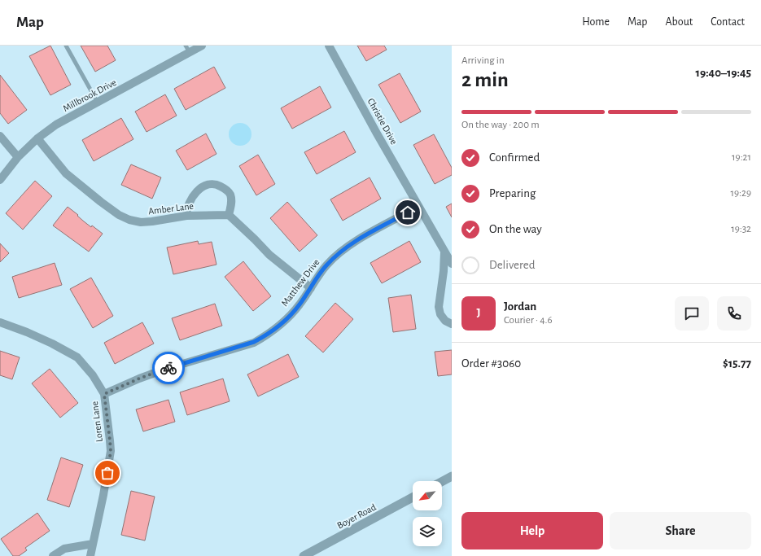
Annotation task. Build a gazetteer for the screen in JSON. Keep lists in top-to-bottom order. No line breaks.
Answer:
{"streets":{"street":["Millbrook Drive","Christie Drive","Amber Lane","Matthew Drive","Loren Lane","Boyer Road"]},"crossings":[["Millbrook Drive","Amber Lane"],["Christie Drive","Matthew Drive"],["Matthew Drive","Loren Lane"]],"north":"bottom left","page":{"header":"Map","nav":["Home","Map","About","Contact"],"heading":["2 min","Arriving in","19:40–19:45"],"panel":["Jordan","Courier · 4.6","Order #3060","$15.77"],"bar":"On the way · 200 m","list":[["Confirmed","19:21"],["Preparing","19:29"],["On the way","19:32"],"Delivered"],"round":"J","buttons":["Help","Share"]}}
